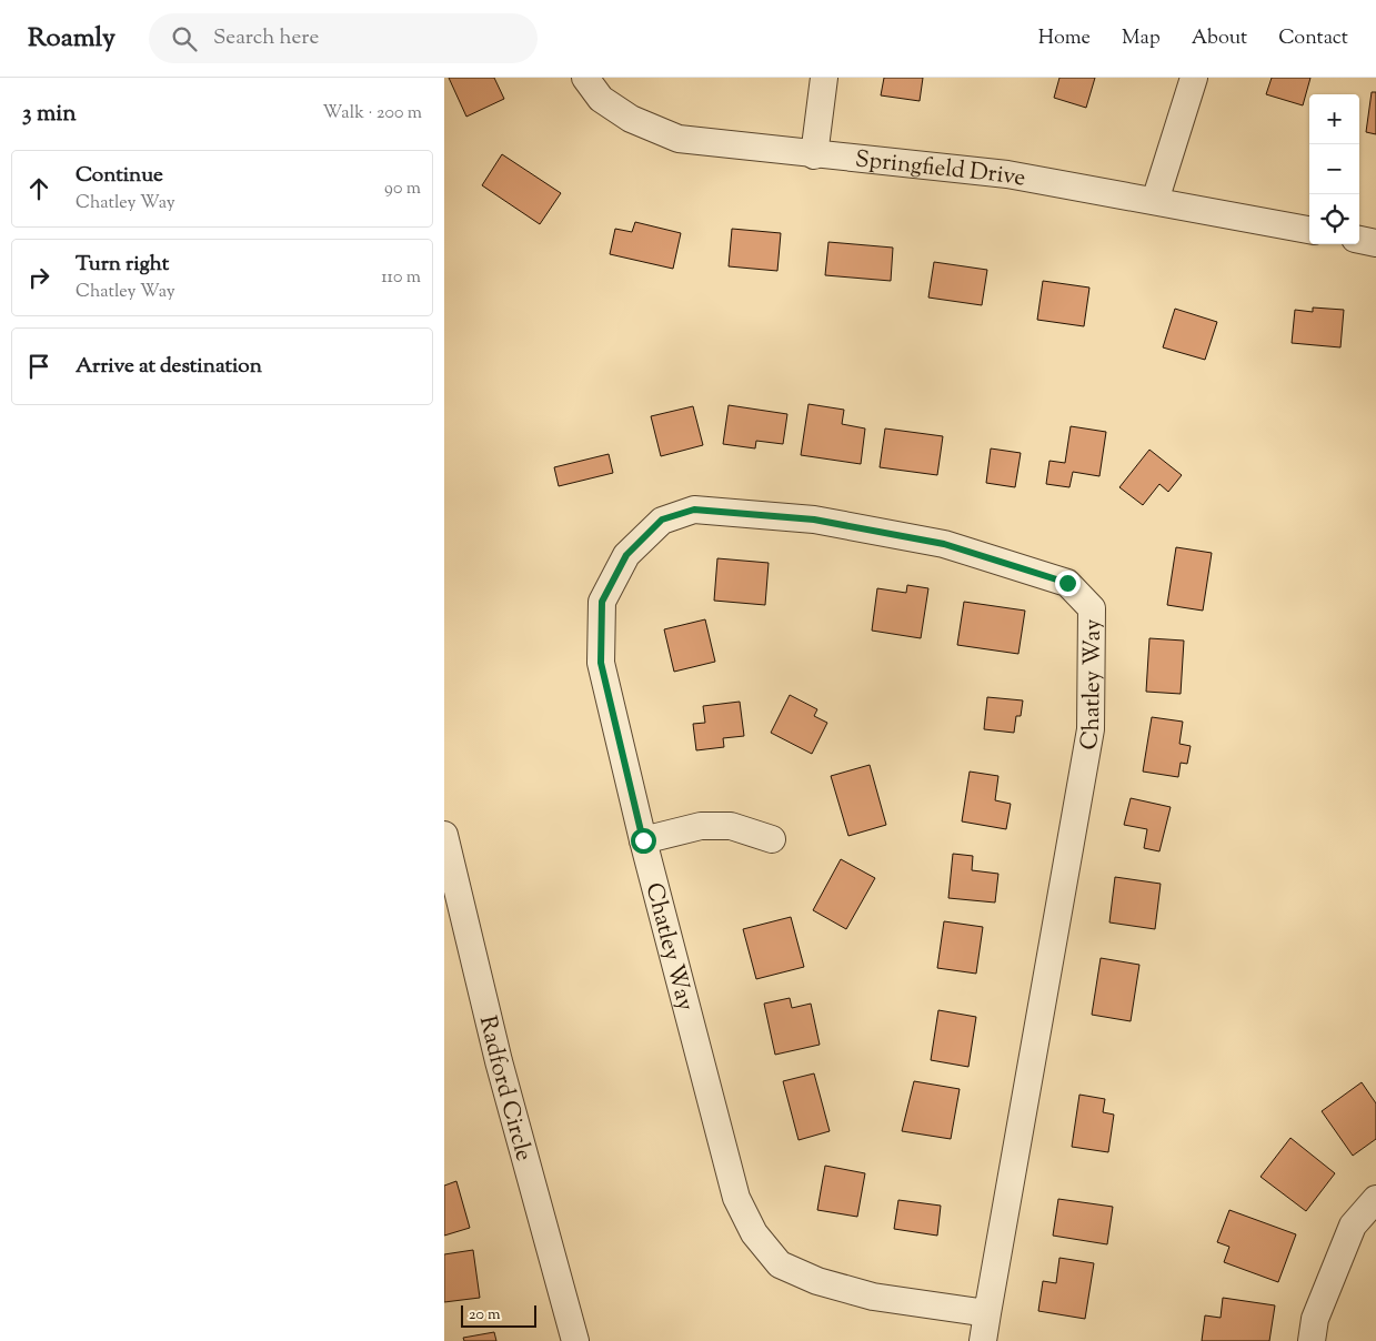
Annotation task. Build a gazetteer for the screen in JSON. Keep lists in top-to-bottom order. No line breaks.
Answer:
{"streets":{"street":["Springfield Drive","Chatley Way","Radford Circle"]},"scale_bar":"20 m","page":{"header":"Roamly","search":"Search here","nav":["Home","Map","About","Contact"],"heading":["3 min","Walk · 200 m"],"map_buttons":["+","−"],"list":[["Continue","Chatley Way","90 m"],["Turn right","Chatley Way","110 m"],"Arrive at destination"],"scale":"20 m"}}
